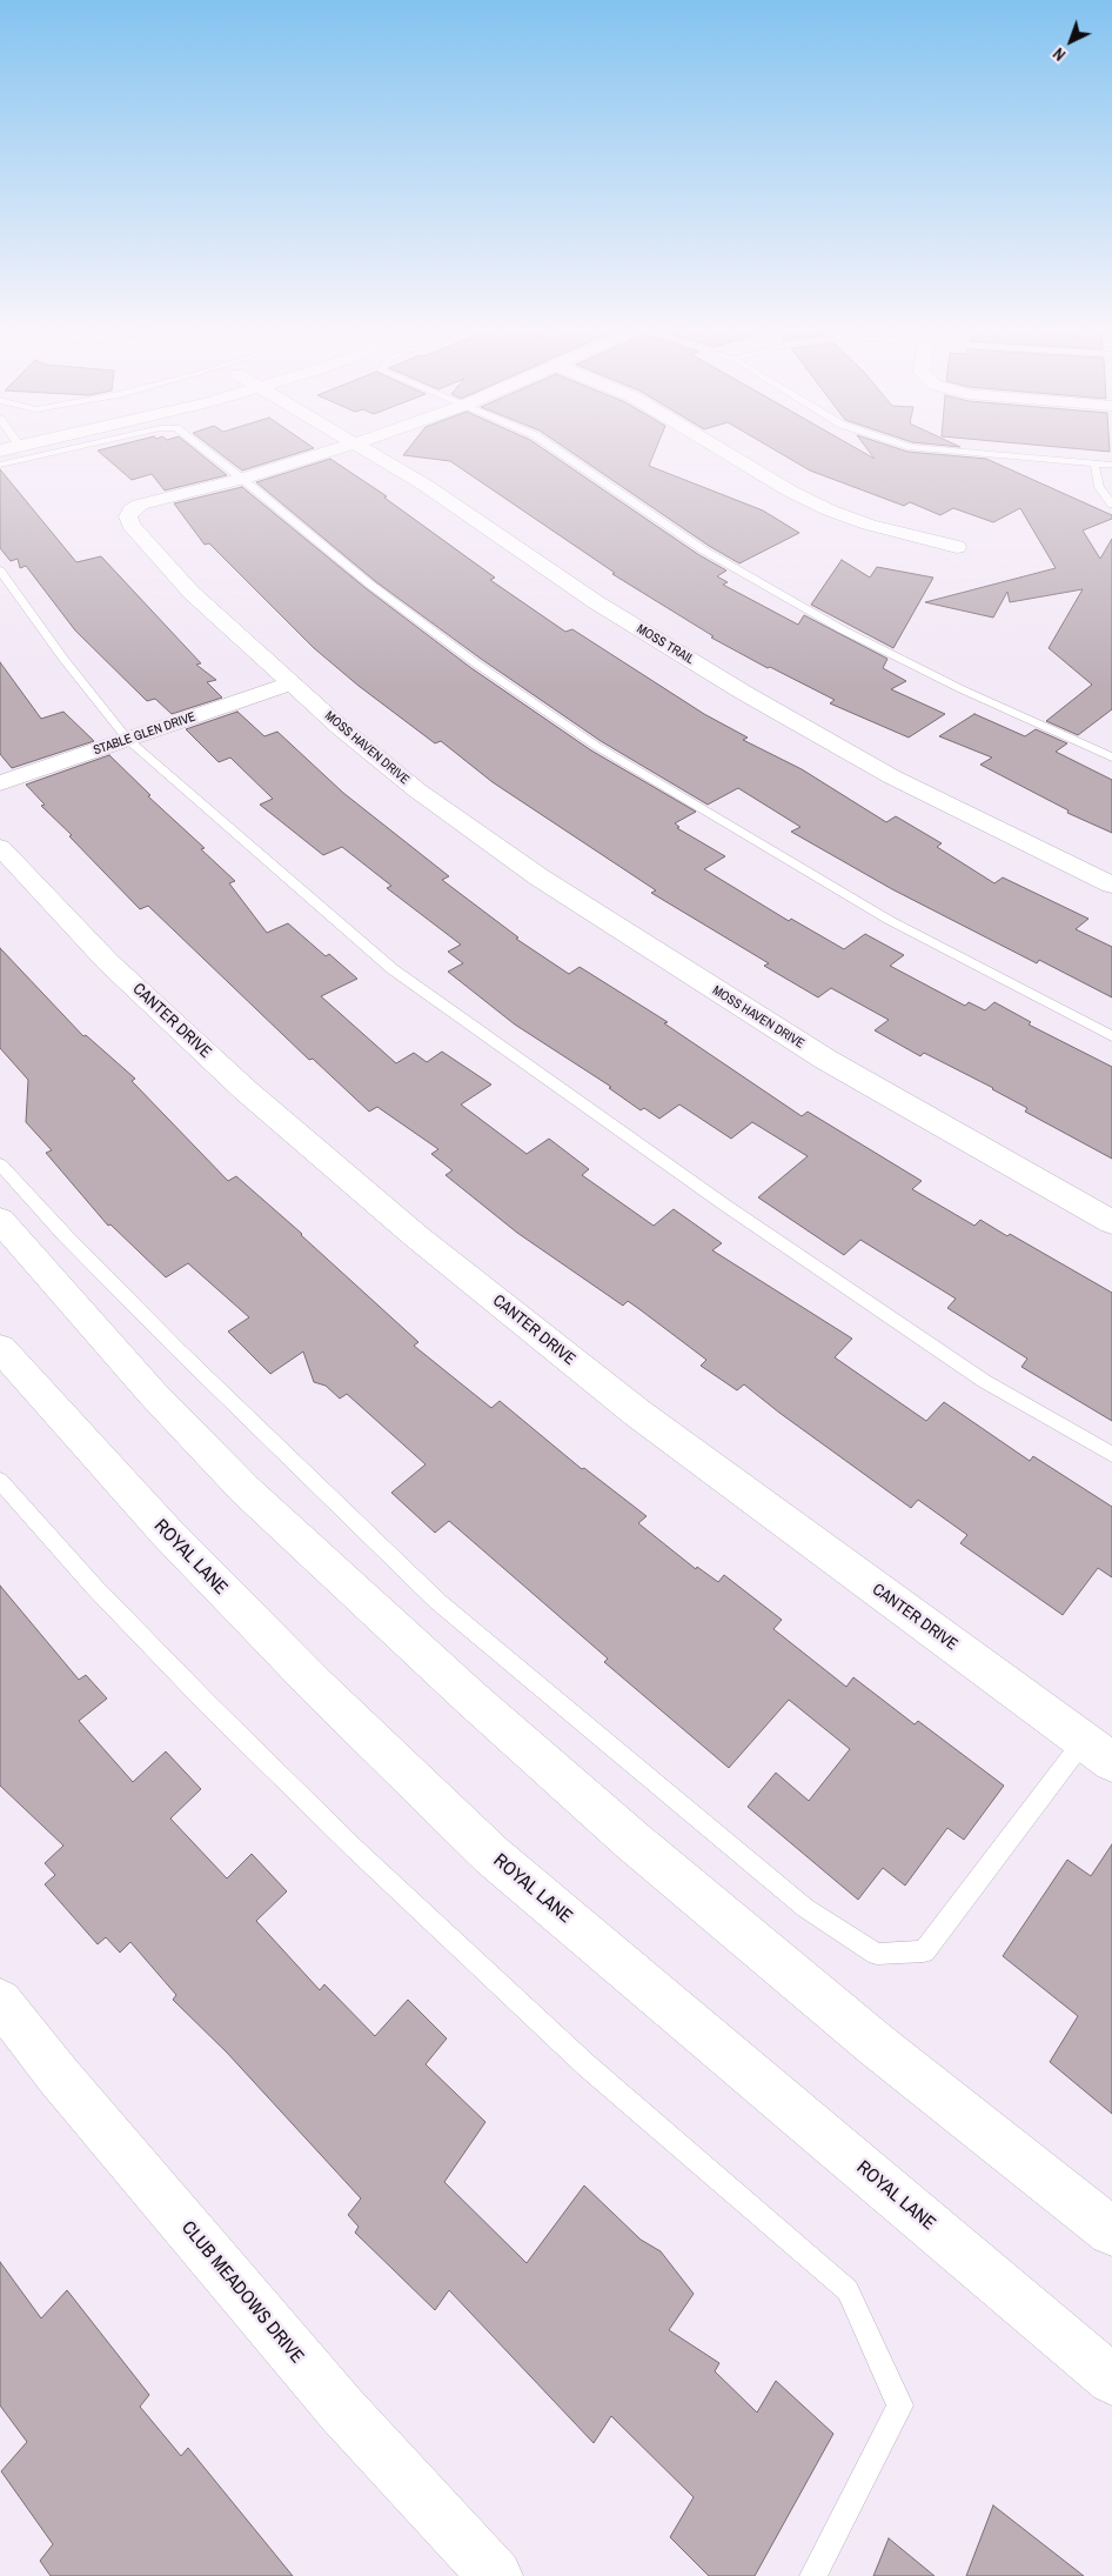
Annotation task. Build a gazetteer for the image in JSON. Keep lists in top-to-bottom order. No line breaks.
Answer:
{"streets":{"street":["MOSS TRAIL","STABLE GLEN DRIVE","MOSS HAVEN DRIVE","CANTER DRIVE","ROYAL LANE","CLUB MEADOWS DRIVE"]},"crossings":[["STABLE GLEN DRIVE","MOSS HAVEN DRIVE"]],"north":"bottom left"}
